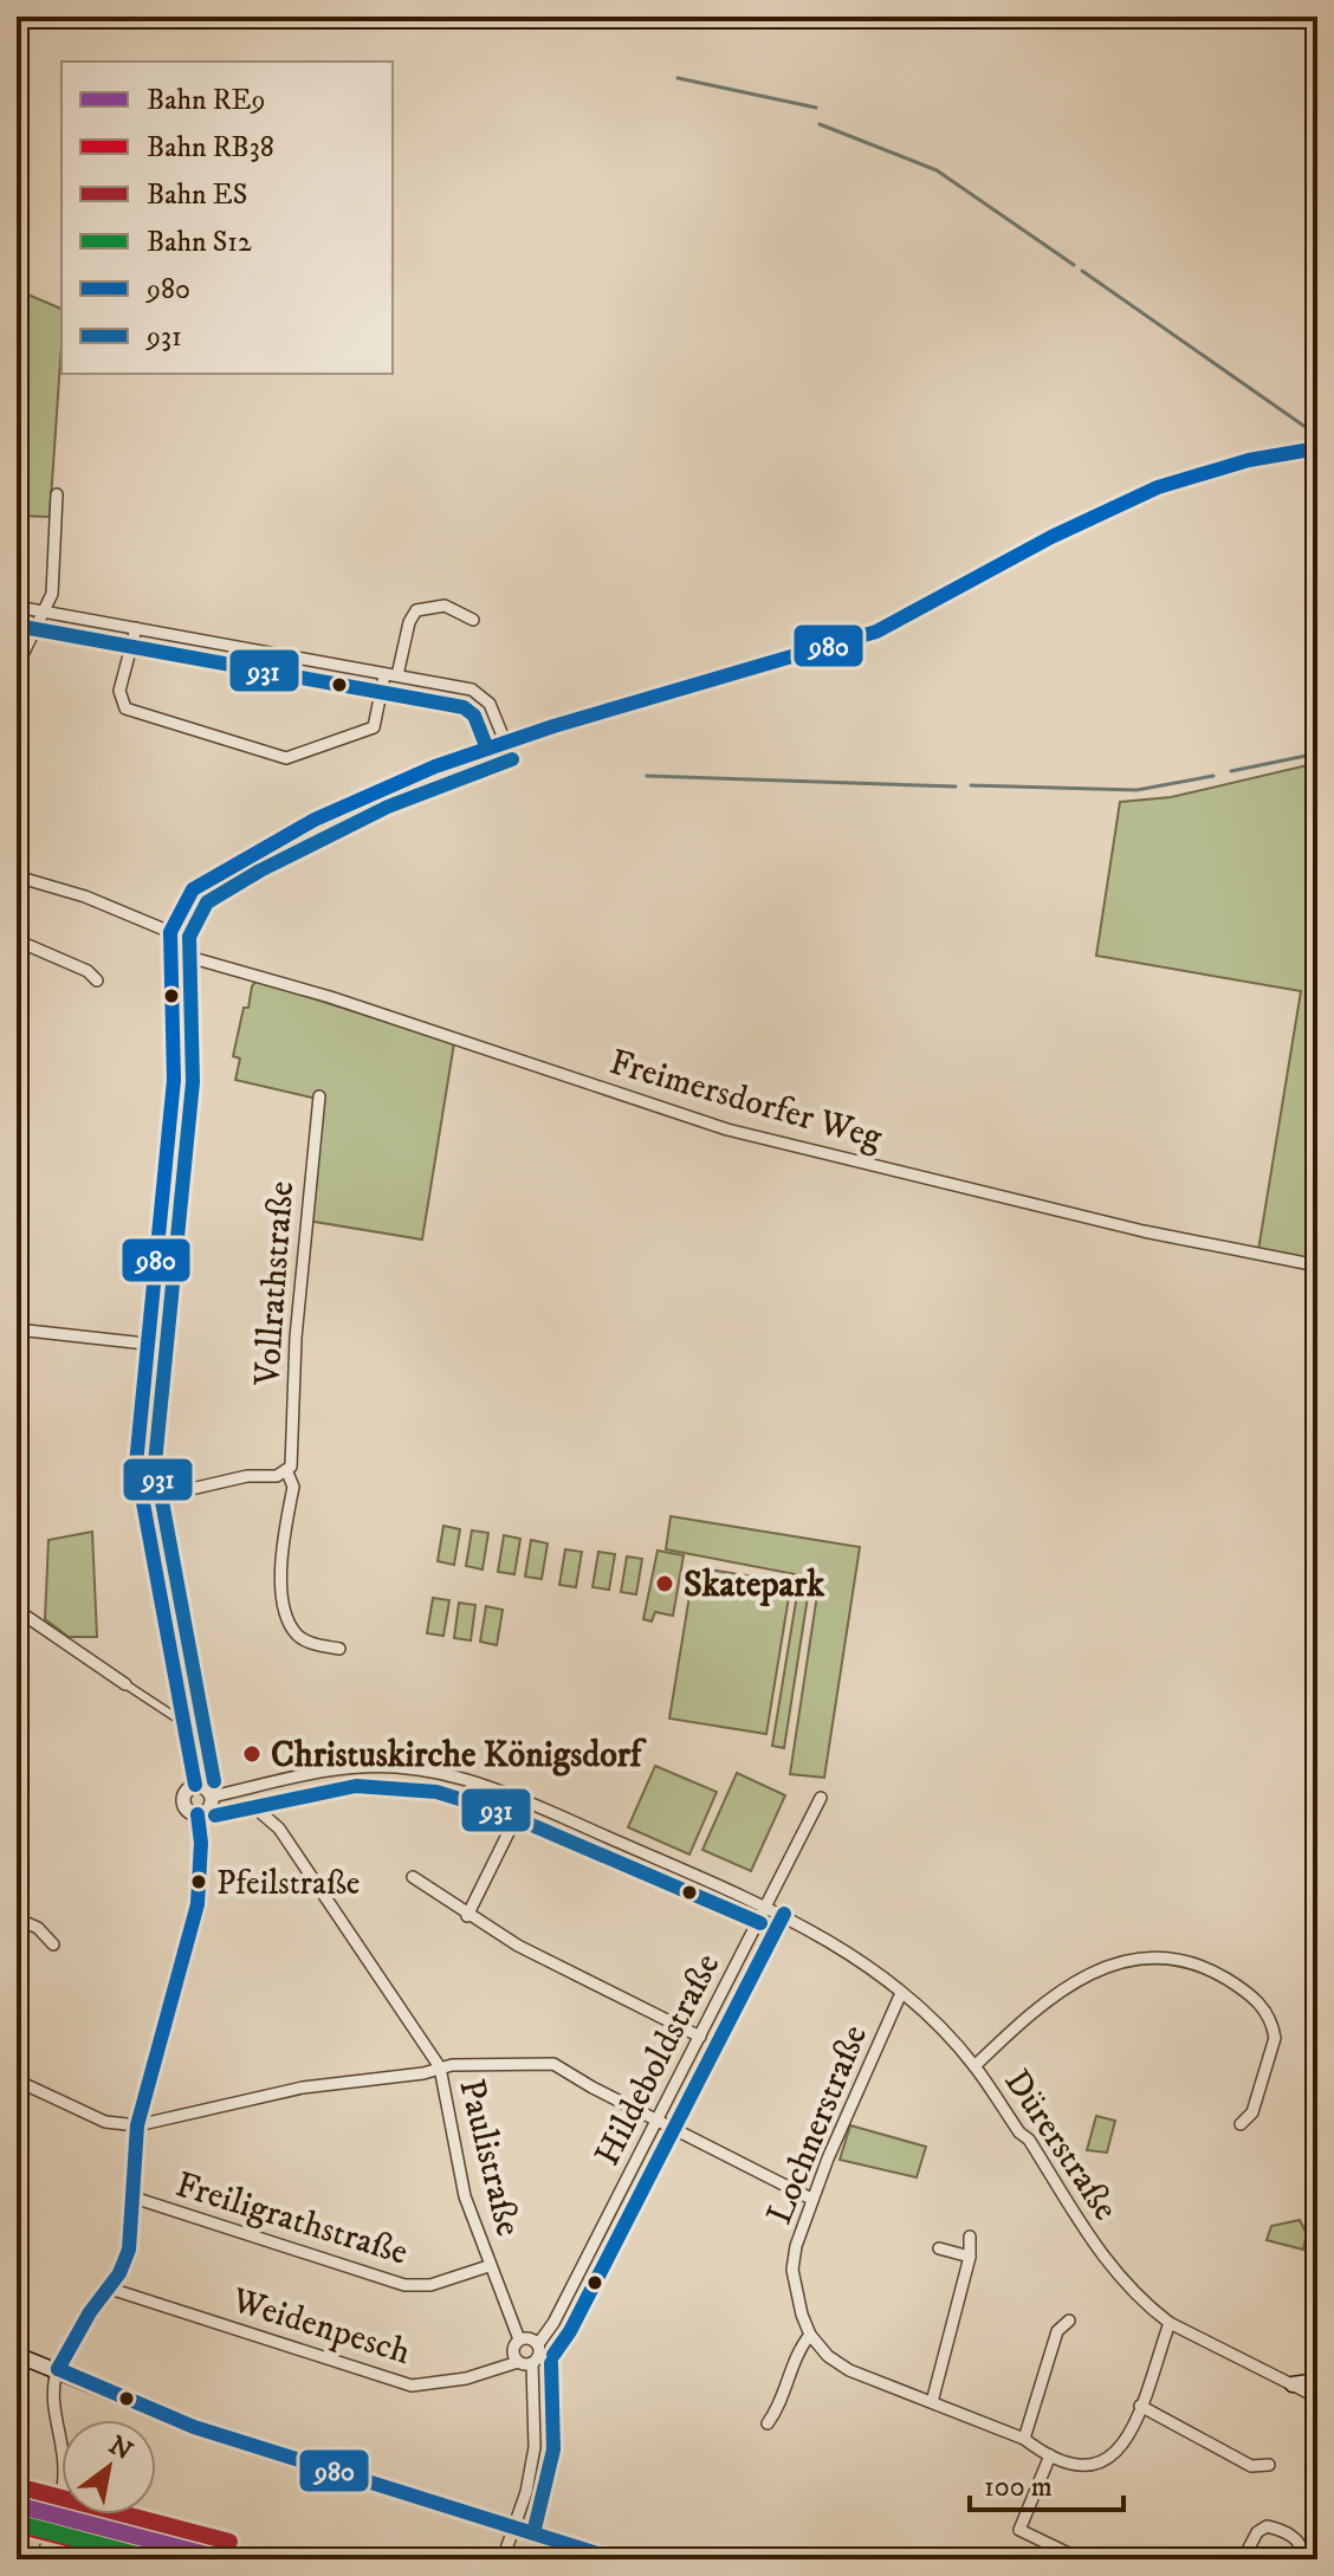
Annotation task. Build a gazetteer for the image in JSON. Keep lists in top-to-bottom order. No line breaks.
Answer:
{"streets":{"street":["Freimersdorfer Weg","Vollrathstraße","Hildeboldstraße","Lochnerstraße","Dürerstraße","Paulistraße","Freiligrathstraße","Weidenpesch"]},"crossings":[["Hildeboldstraße","Dürerstraße"],["Hildeboldstraße","Paulistraße"],["Hildeboldstraße","Weidenpesch"],["Lochnerstraße","Dürerstraße"],["Paulistraße","Freiligrathstraße"],["Paulistraße","Weidenpesch"]],"places":["Skatepark","Christuskirche Königsdorf","Pfeilstraße"],"lines":["transit line 980","transit line 931","rail line ES","rail line RE9","rail line S12","rail line RB38"],"legend":["Bahn RE9","Bahn RB38","Bahn ES","Bahn S12","980","931"],"scale_bar":"100 m","north":"top right"}
